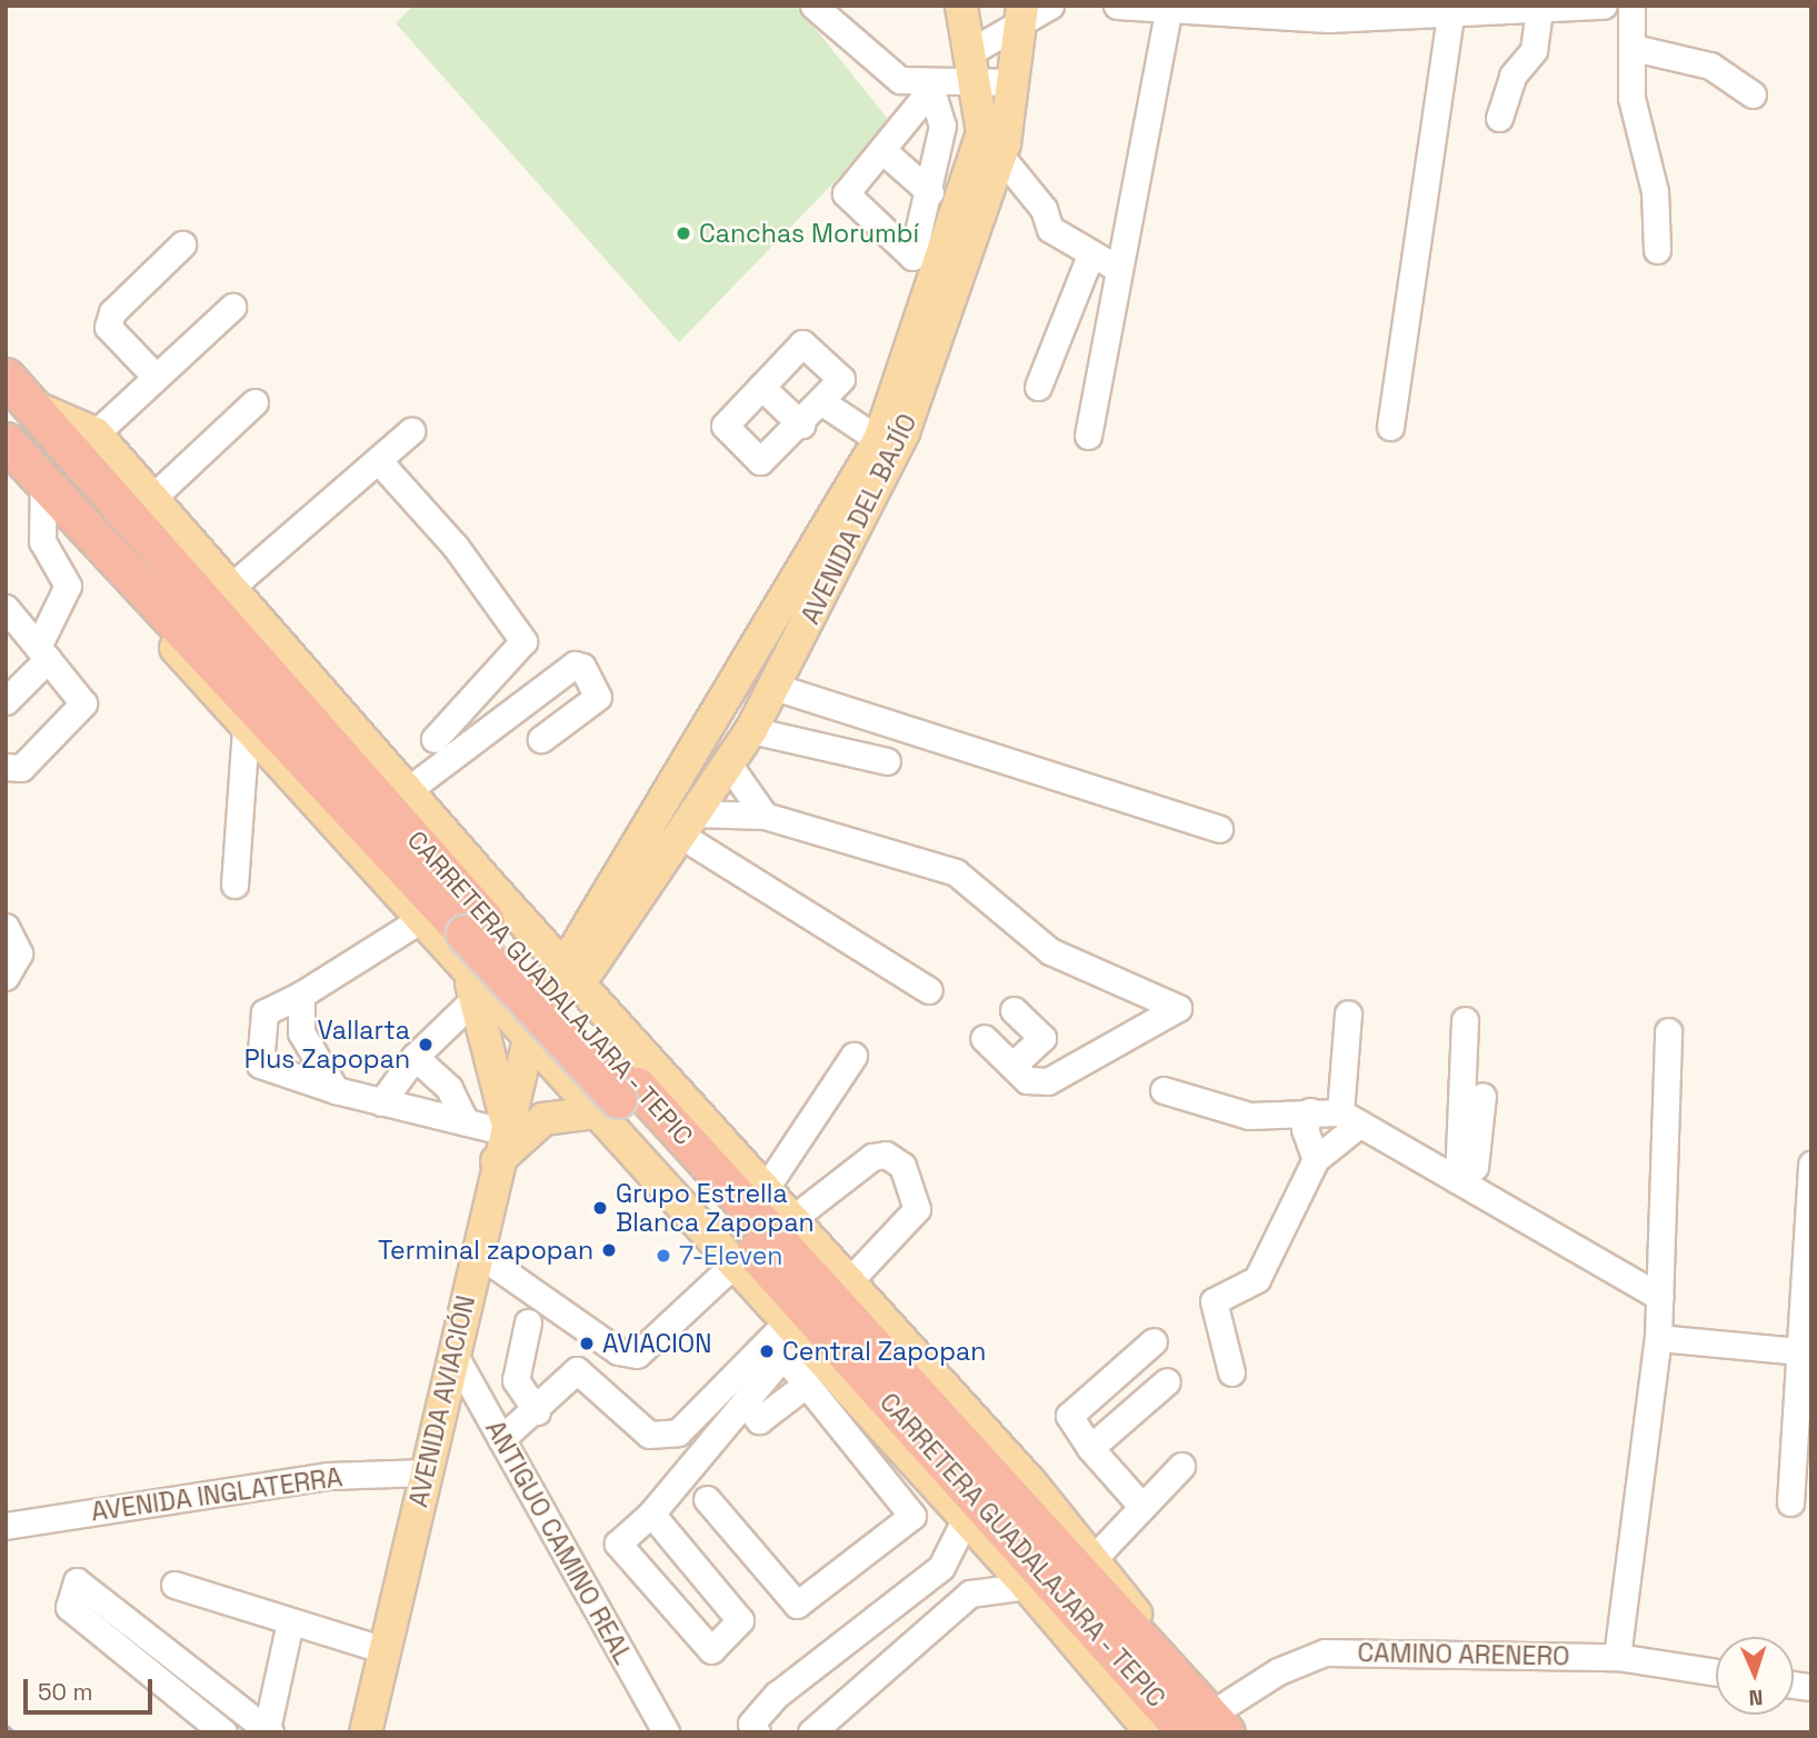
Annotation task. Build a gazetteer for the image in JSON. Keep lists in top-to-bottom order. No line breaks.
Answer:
{"streets":{"highway":["CARRETERA GUADALAJARA - TEPIC"],"main road":["AVENIDA DEL BAJÍO","AVENIDA AVIACIÓN"],"street":["AVENIDA INGLATERRA","ANTIGUO CAMINO REAL","CAMINO ARENERO"]},"crossings":[["AVENIDA DEL BAJÍO","AVENIDA AVIACIÓN"],["CARRETERA GUADALAJARA - TEPIC","CAMINO ARENERO"],["AVENIDA AVIACIÓN","AVENIDA INGLATERRA"],["AVENIDA AVIACIÓN","ANTIGUO CAMINO REAL"]],"places":["Canchas Morumbí","Vallarta Plus Zapopan","Grupo Estrella Blanca Zapopan","Terminal zapopan","7-Eleven","AVIACION","Central Zapopan"],"scale_bar":"50 m","north":"bottom"}
